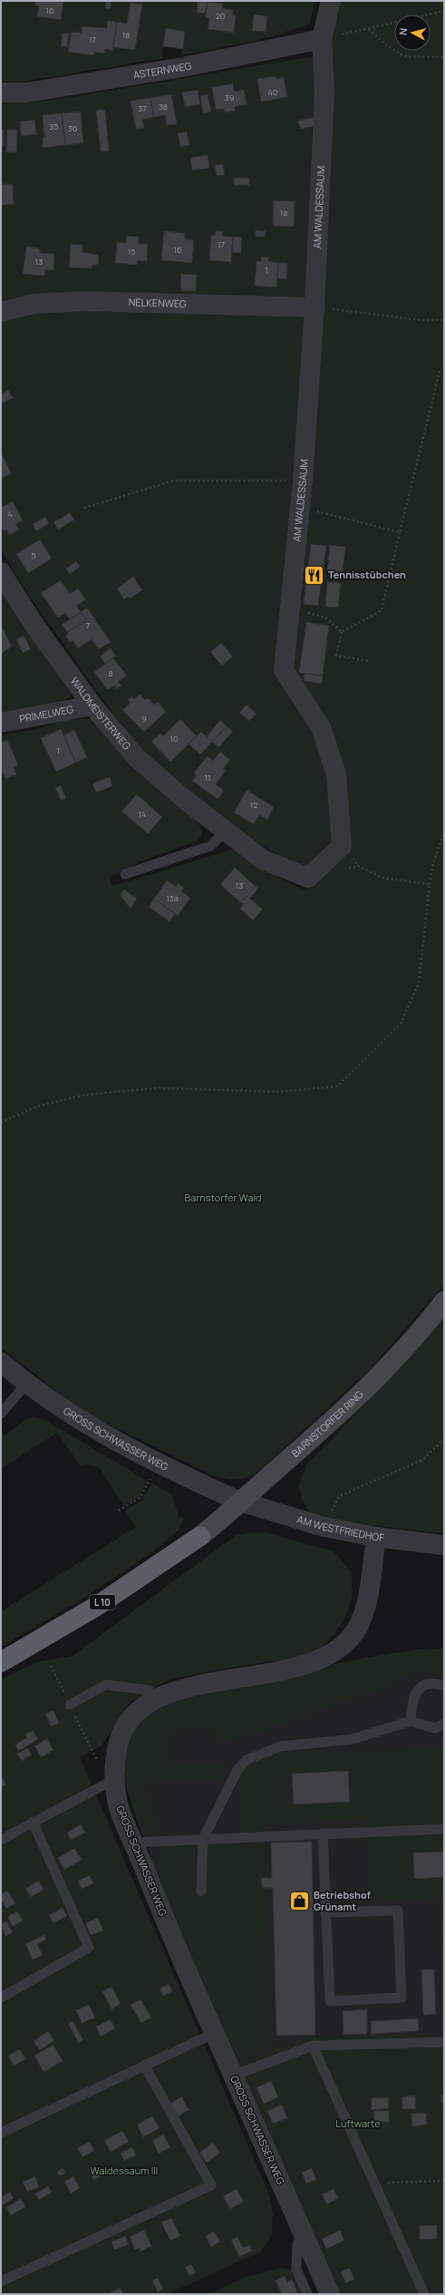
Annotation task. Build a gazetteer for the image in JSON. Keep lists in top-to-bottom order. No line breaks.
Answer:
{"streets":{"highway":["L 10"],"main road":["BARNSTORFER RING"],"street":["ASTERNWEG","AM WALDESSAUM","NELKENWEG","WALDMEISTERWEG","PRIMELWEG","GROSS SCHWASSER WEG","AM WESTFRIEDHOF"]},"crossings":[["ASTERNWEG","AM WALDESSAUM"],["AM WALDESSAUM","NELKENWEG"],["AM WALDESSAUM","WALDMEISTERWEG"],["WALDMEISTERWEG","PRIMELWEG"],["BARNSTORFER RING","GROSS SCHWASSER WEG"],["BARNSTORFER RING","AM WESTFRIEDHOF"],["BARNSTORFER RING","L 10"],["GROSS SCHWASSER WEG","AM WESTFRIEDHOF"]],"parks":["Barnstorfer Wald","Luftwarte","Waldessaum III"],"places":{"restaurant":["Tennisstübchen"],"shop":["Betriebshof Grünamt"]},"house_numbers":["16","20","18","17","40","39","38","37","35","36","1a","17","16","15","13","1","4","5","7","8","9","10","1","11","12","14","13","13a"],"north":"left"}
